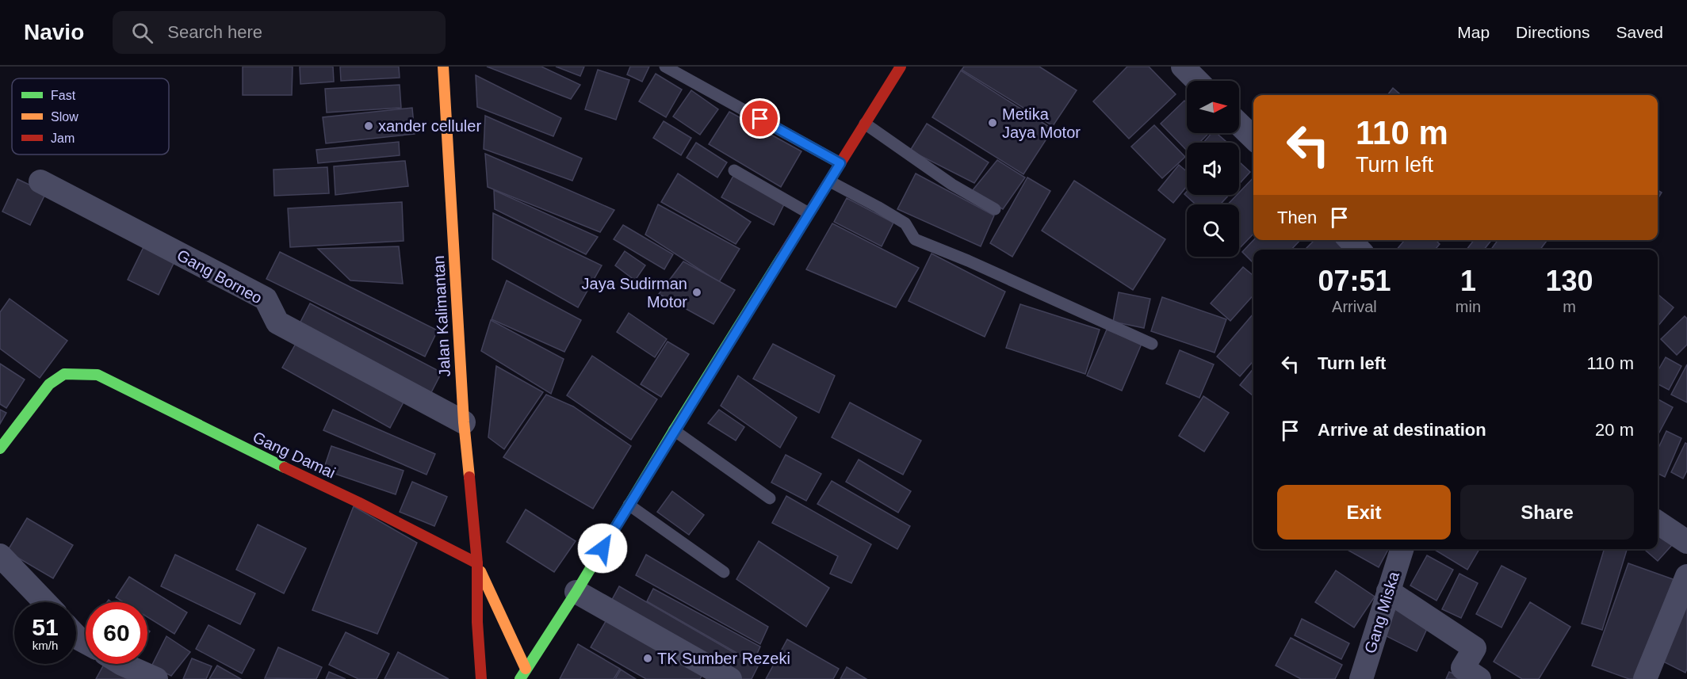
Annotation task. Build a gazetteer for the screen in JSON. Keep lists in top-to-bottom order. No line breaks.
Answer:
{"streets":{"main road":["Jalan Kalimantan","Gang Damai"],"street":["Gang Borneo","Gang Miska"]},"crossings":[["Gang Borneo","Jalan Kalimantan"],["Jalan Kalimantan","Gang Damai"]],"places":["Metika Jaya Motor","xander celluler","Jaya Sudirman Motor","TK Sumber Rezeki"],"legend":["Fast","Slow","Jam"],"north":"right","page":{"header":"Navio","search":"Search here","nav":["Map","Directions","Saved"],"turn":["110 m","Turn left"],"then":"Then","eta":["07:51","Arrival","1","min","130","m"],"list":[{"name":"Turn left","value":"110 m"},{"name":"Arrive at destination","value":"20 m"}],"buttons":["Exit","Share"],"speed":"51 km/h","limit":"60"}}
